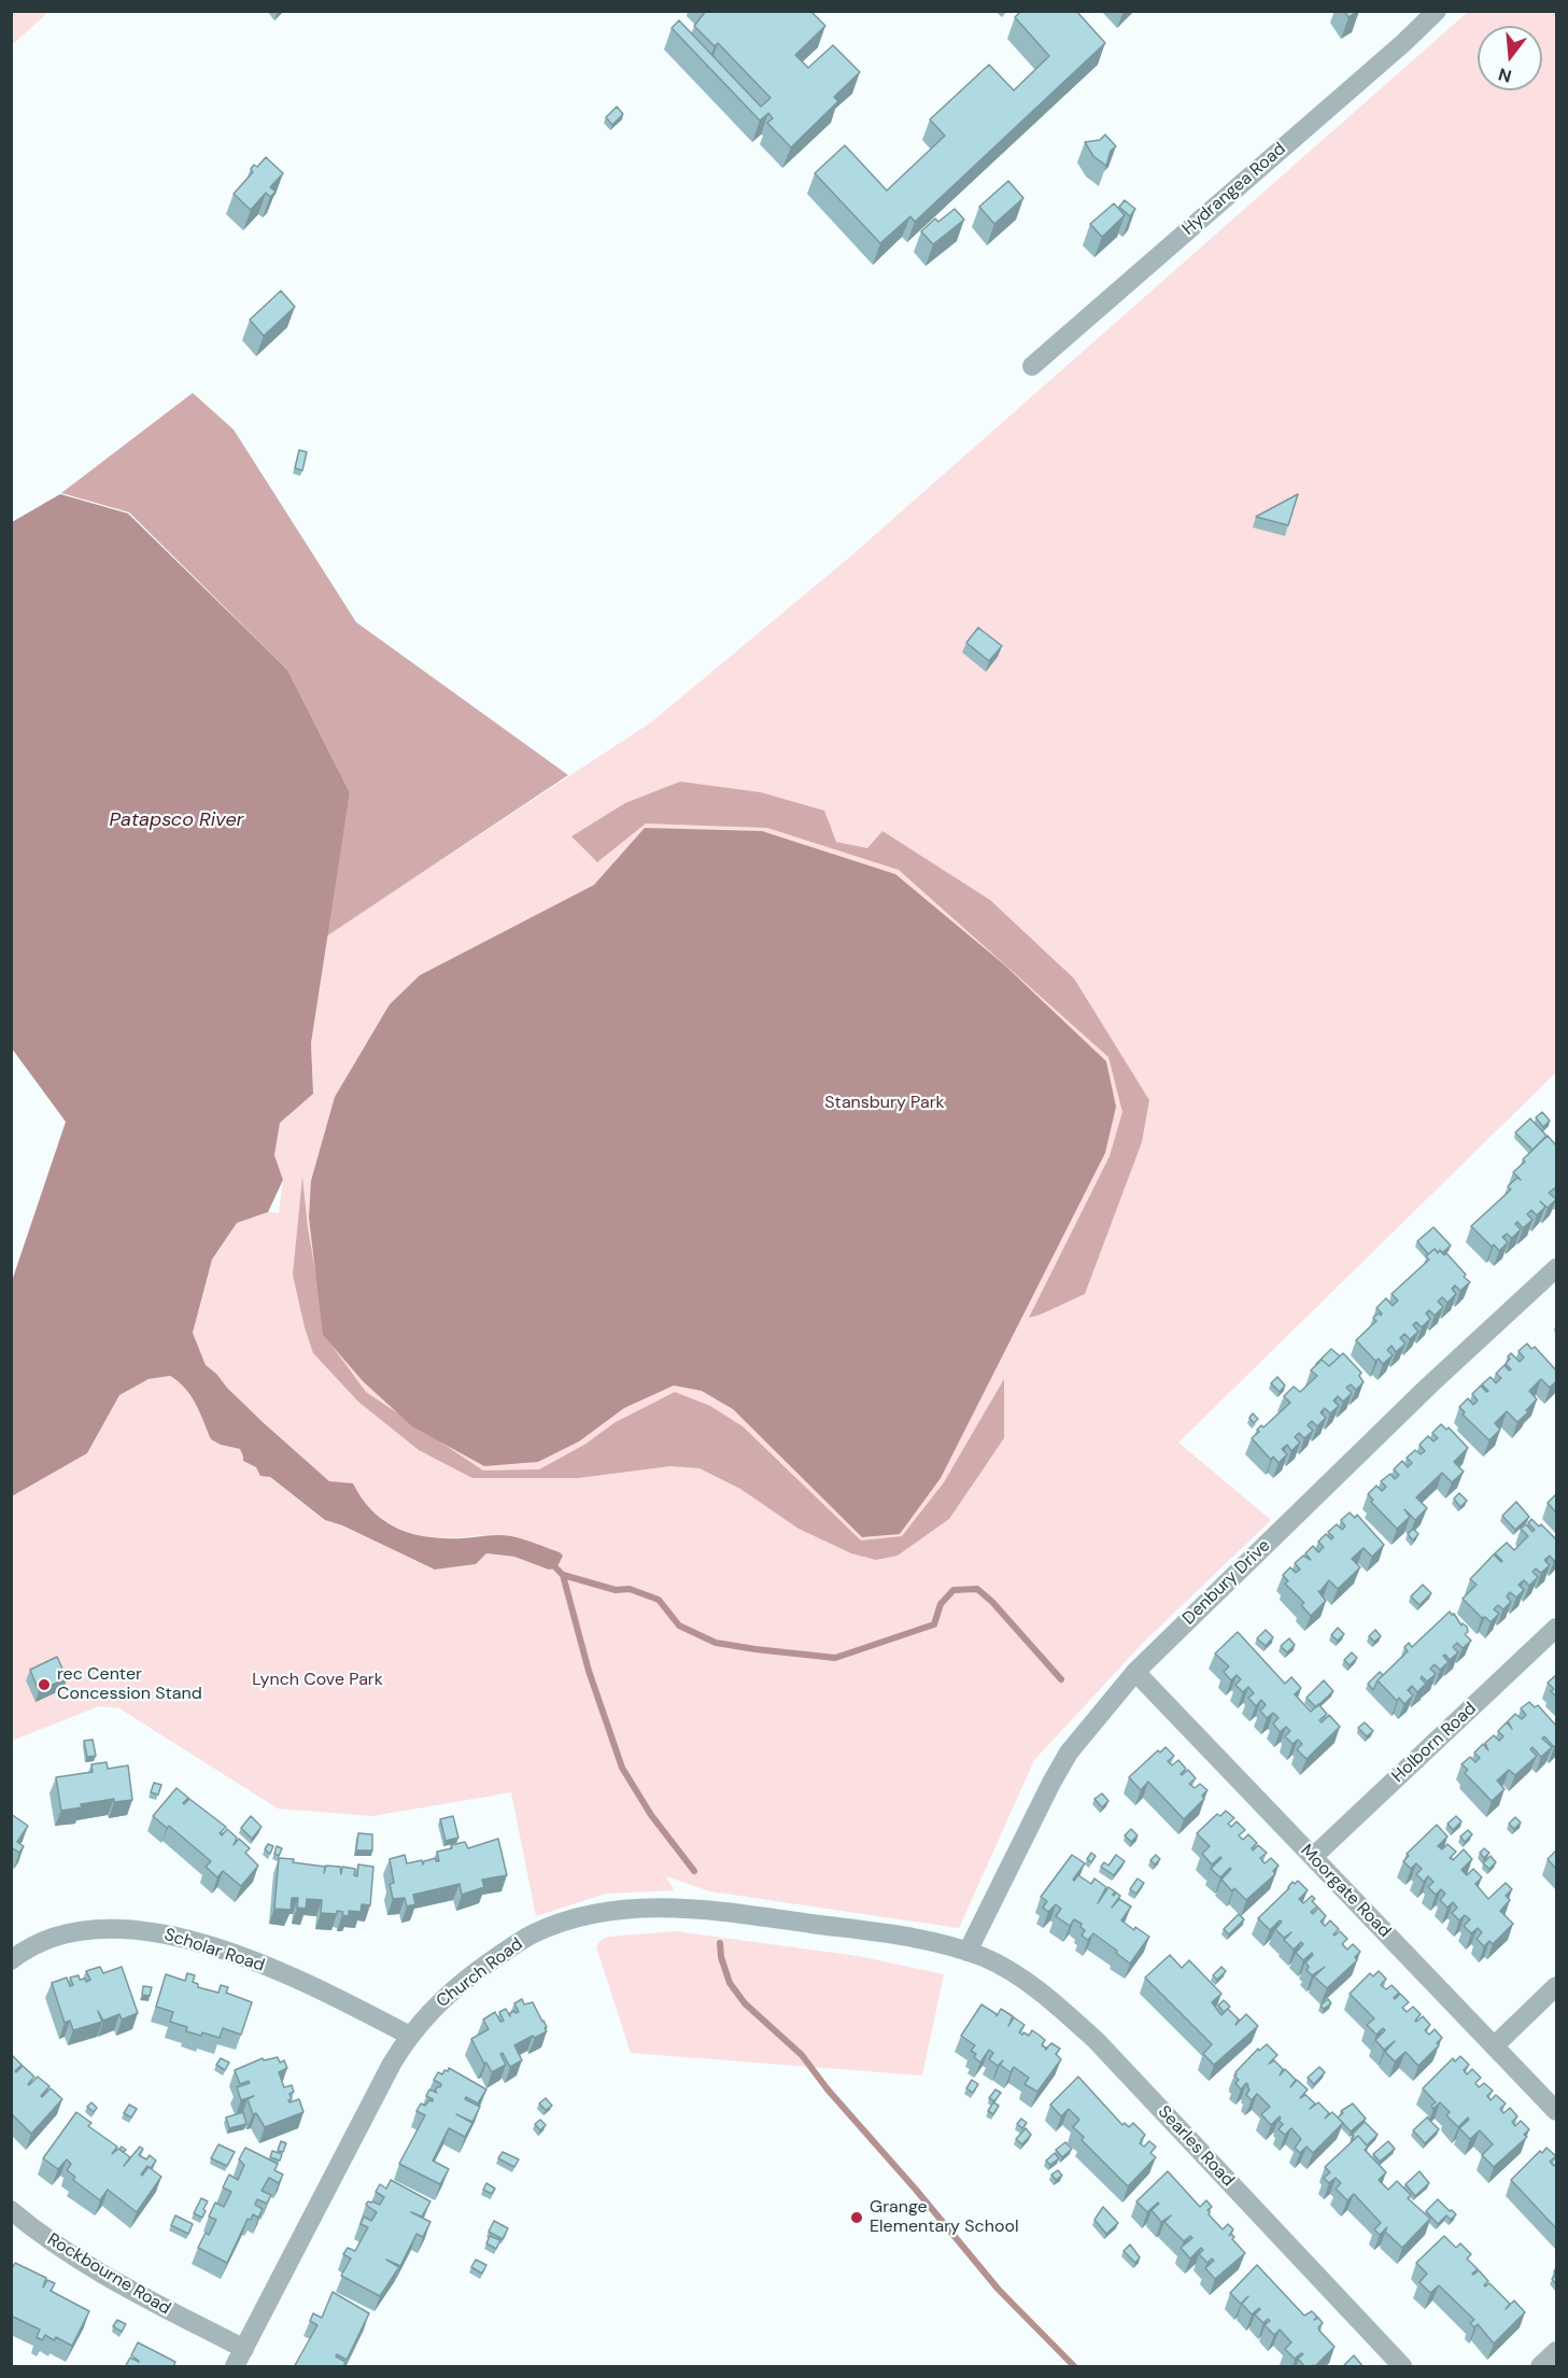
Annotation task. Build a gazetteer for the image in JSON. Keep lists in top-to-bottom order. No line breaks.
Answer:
{"streets":{"street":["Hydrangea Road","Denbury Drive","Holborn Road","Moorgate Road","Scholar Road","Church Road","Searles Road","Rockbourne Road"]},"crossings":[["Denbury Drive","Moorgate Road"],["Denbury Drive","Church Road"],["Denbury Drive","Searles Road"],["Holborn Road","Moorgate Road"],["Scholar Road","Church Road"],["Church Road","Searles Road"],["Church Road","Rockbourne Road"]],"water":["Patapsco River"],"parks":["Stansbury Park","Lynch Cove Park"],"places":["rec Center Concession Stand","Grange Elementary School"],"north":"bottom"}
